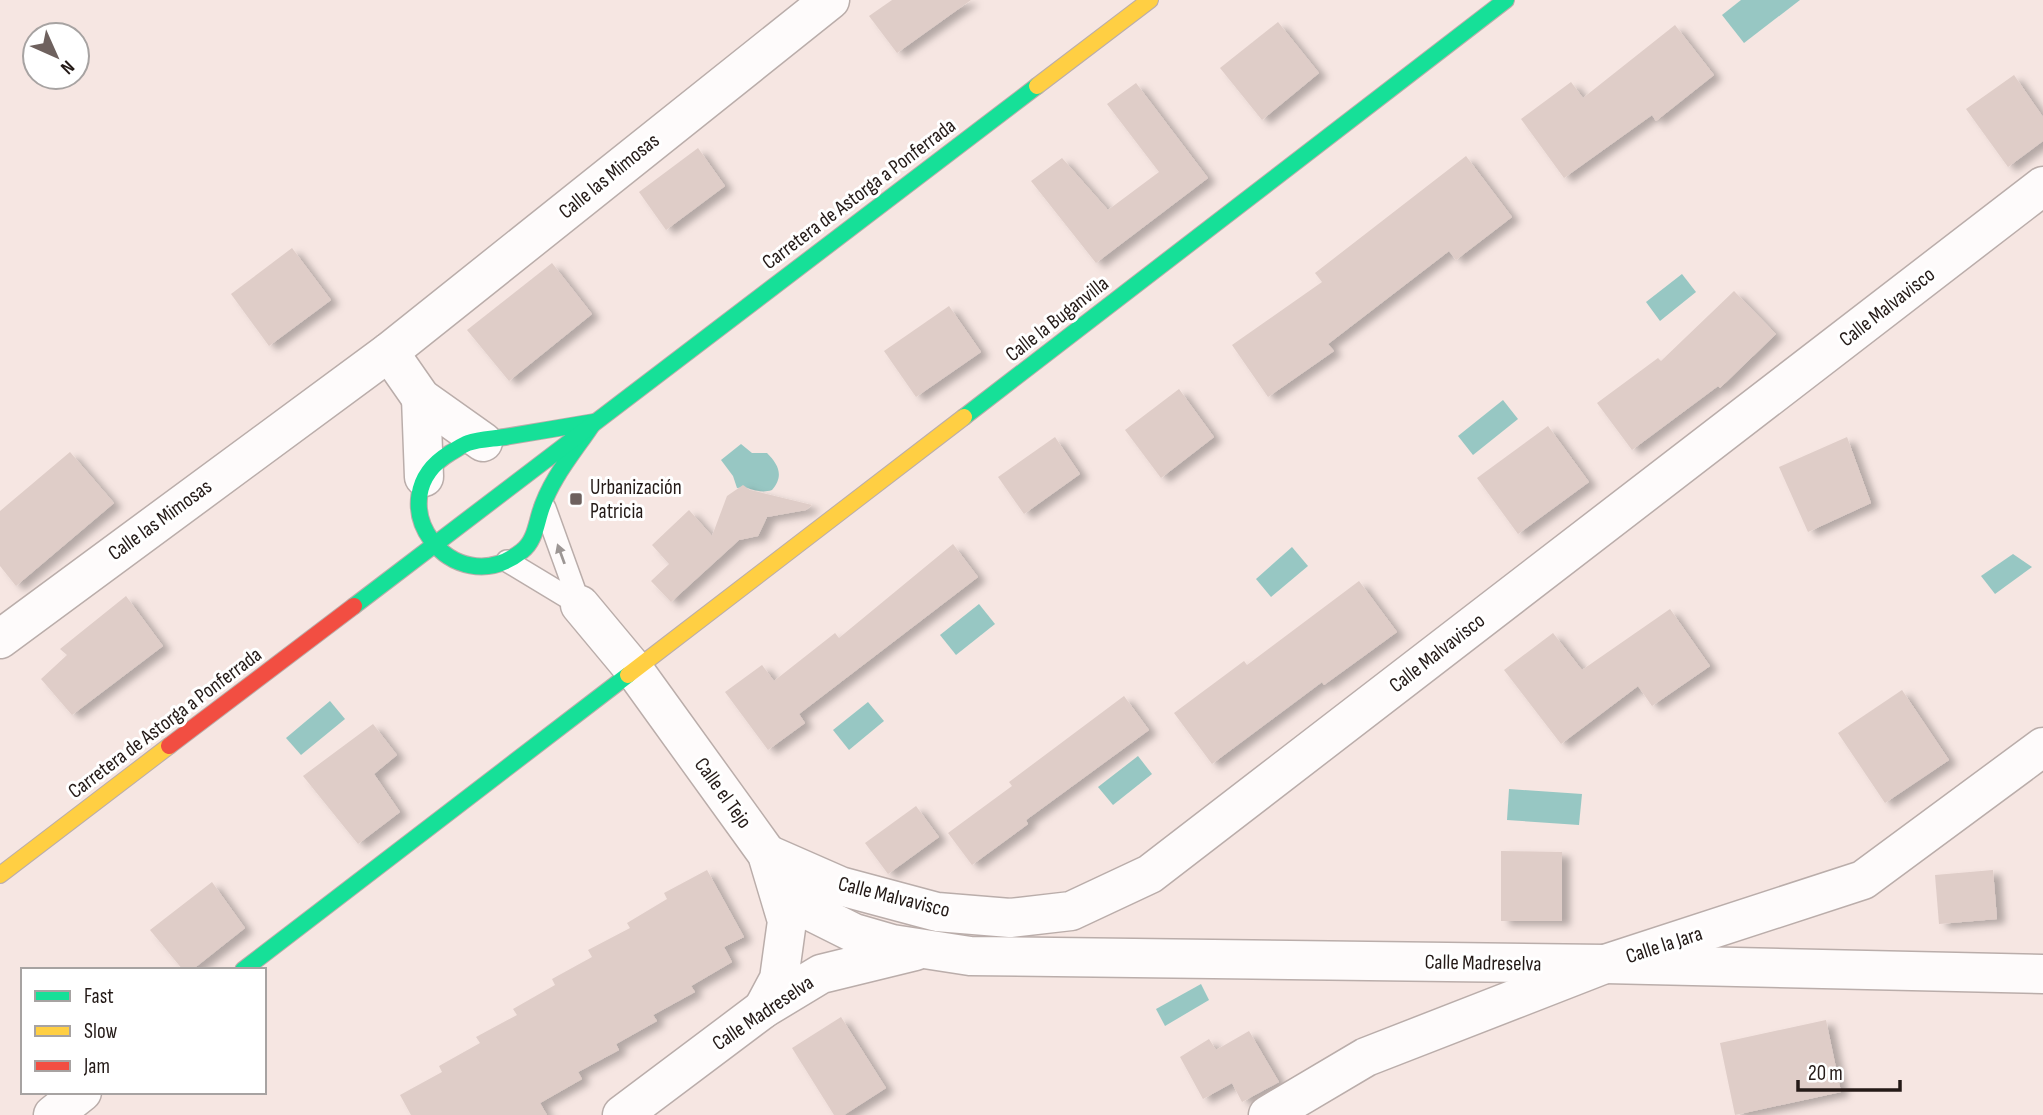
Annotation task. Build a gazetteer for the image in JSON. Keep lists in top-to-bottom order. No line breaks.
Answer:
{"streets":{"main road":["Carretera de Astorga a Ponferrada","Calle la Buganvilla"],"street":["Calle las Mimosas","Calle Malvavisco","Calle el Tejo","Calle la Jara","Calle Madreselva"]},"crossings":[["Calle Malvavisco","Calle el Tejo"],["Calle Malvavisco","Calle Madreselva"],["Calle la Buganvilla","Calle el Tejo"],["Calle el Tejo","Calle Madreselva"],["Calle la Jara","Calle Madreselva"]],"places":{"transit":["Urbanización Patricia"]},"legend":["Fast","Slow","Jam"],"scale_bar":"20 m","north":"bottom right"}
